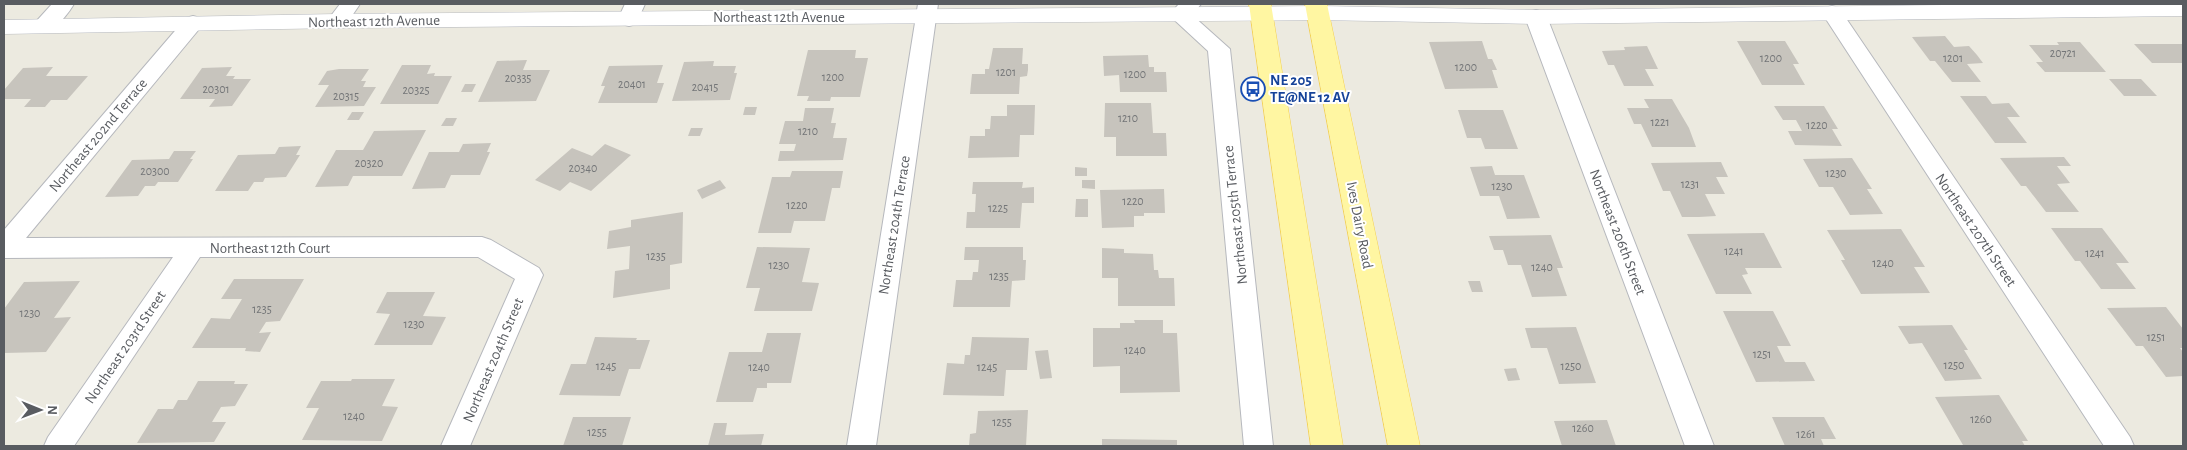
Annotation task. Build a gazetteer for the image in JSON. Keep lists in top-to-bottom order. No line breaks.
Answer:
{"streets":{"main road":["Ives Dairy Road"],"street":["Northeast 12th Avenue","Northeast 202nd Terrace","Northeast 205th Terrace","Northeast 204th Terrace","Northeast 207th Street","Northeast 206th Street","Northeast 12th Court","Northeast 203rd Street","Northeast 204th Street"]},"crossings":[["Northeast 12th Avenue","Northeast 202nd Terrace"],["Northeast 12th Avenue","Northeast 205th Terrace"],["Northeast 12th Avenue","Northeast 204th Terrace"],["Northeast 12th Avenue","Ives Dairy Road"],["Northeast 12th Avenue","Northeast 207th Street"],["Northeast 12th Avenue","Northeast 206th Street"],["Northeast 202nd Terrace","Northeast 12th Court"],["Northeast 12th Court","Northeast 203rd Street"],["Northeast 12th Court","Northeast 204th Street"]],"places":{"bus stop":["NE 205 TE@NE 12 AV"]},"house_numbers":["20721","1200","1201","1200","1201","1200","1200","20335","20401","20415","20301","20325","20315","1210","1221","1220","1210","20320","20340","20300","1230","1231","1230","1220","1220","1225","1241","1241","1235","1240","1230","1240","1235","1235","1230","1230","1251","1240","1251","1250","1245","1250","1240","1245","1240","1260","1255","1260","1255","1261"],"north":"right"}
